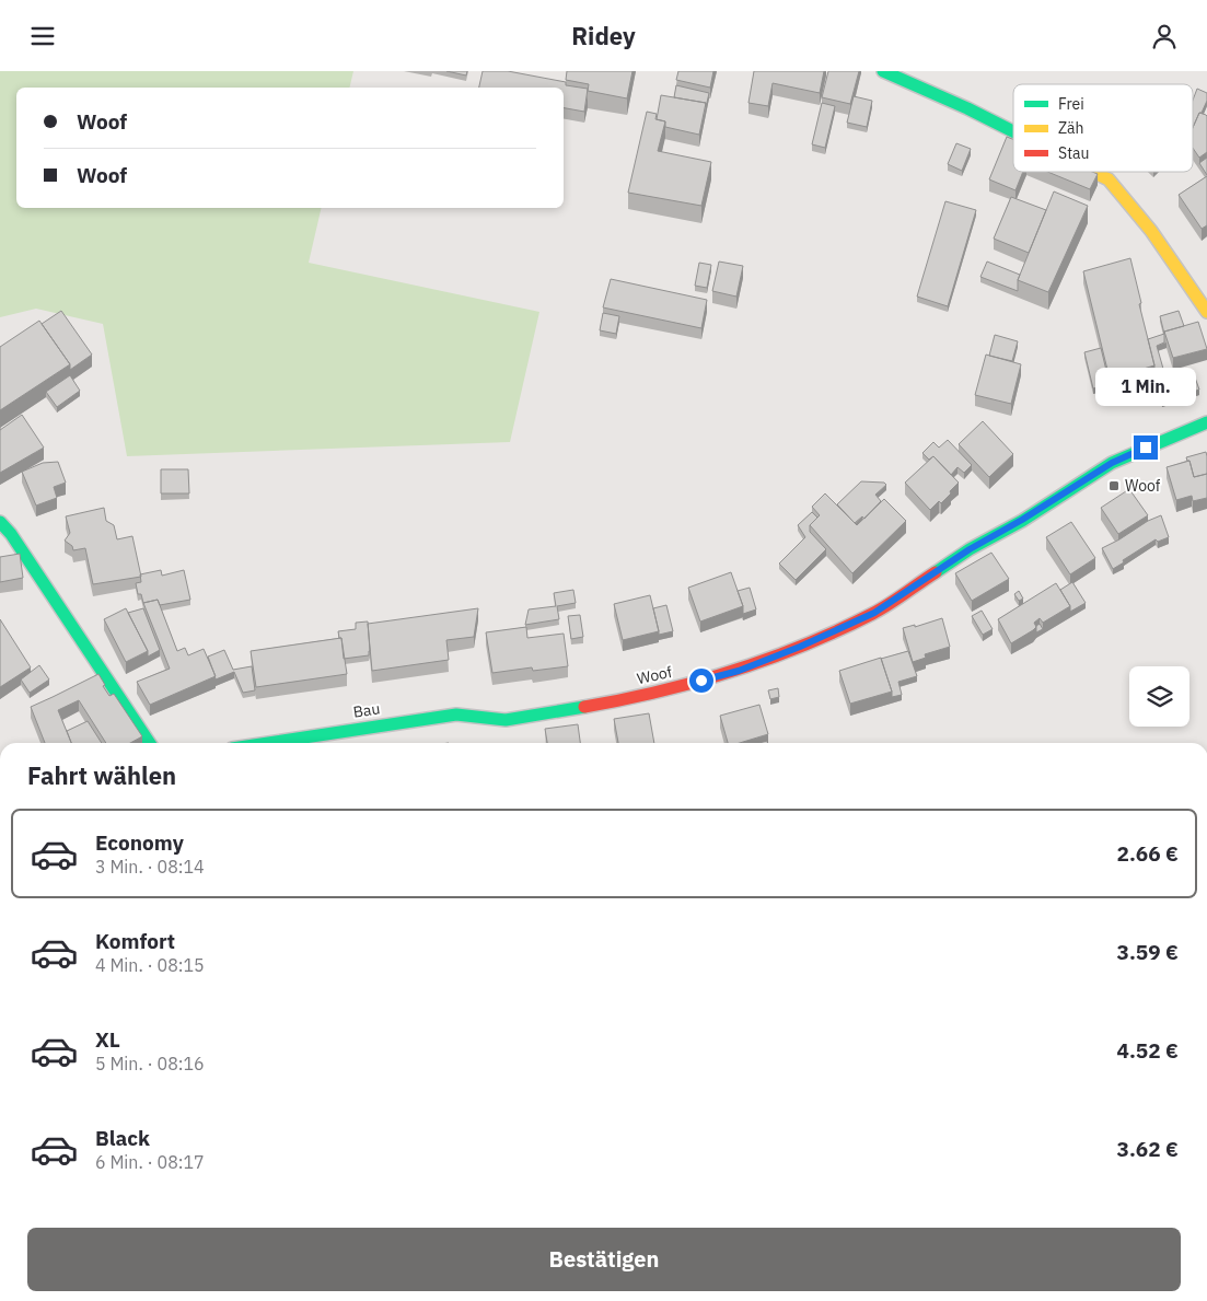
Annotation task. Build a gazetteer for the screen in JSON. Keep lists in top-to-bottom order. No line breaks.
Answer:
{"streets":{"street":["Woof","Bau"]},"crossings":[["Woof","Bau"]],"places":{"transit":["Woof"]},"legend":["Frei","Zäh","Stau"],"page":{"header":"Ridey","banner":["Woof","Woof"],"bubble":"1 Min.","heading":"Fahrt wählen","list":[{"name":"Economy","note":"3 Min. · 08:14","value":"2.66 €"},{"name":"Komfort","note":"4 Min. · 08:15","value":"3.59 €"},{"name":"XL","note":"5 Min. · 08:16","value":"4.52 €"},{"name":"Black","note":"6 Min. · 08:17","value":"3.62 €"}],"buttons":"Bestätigen"}}
